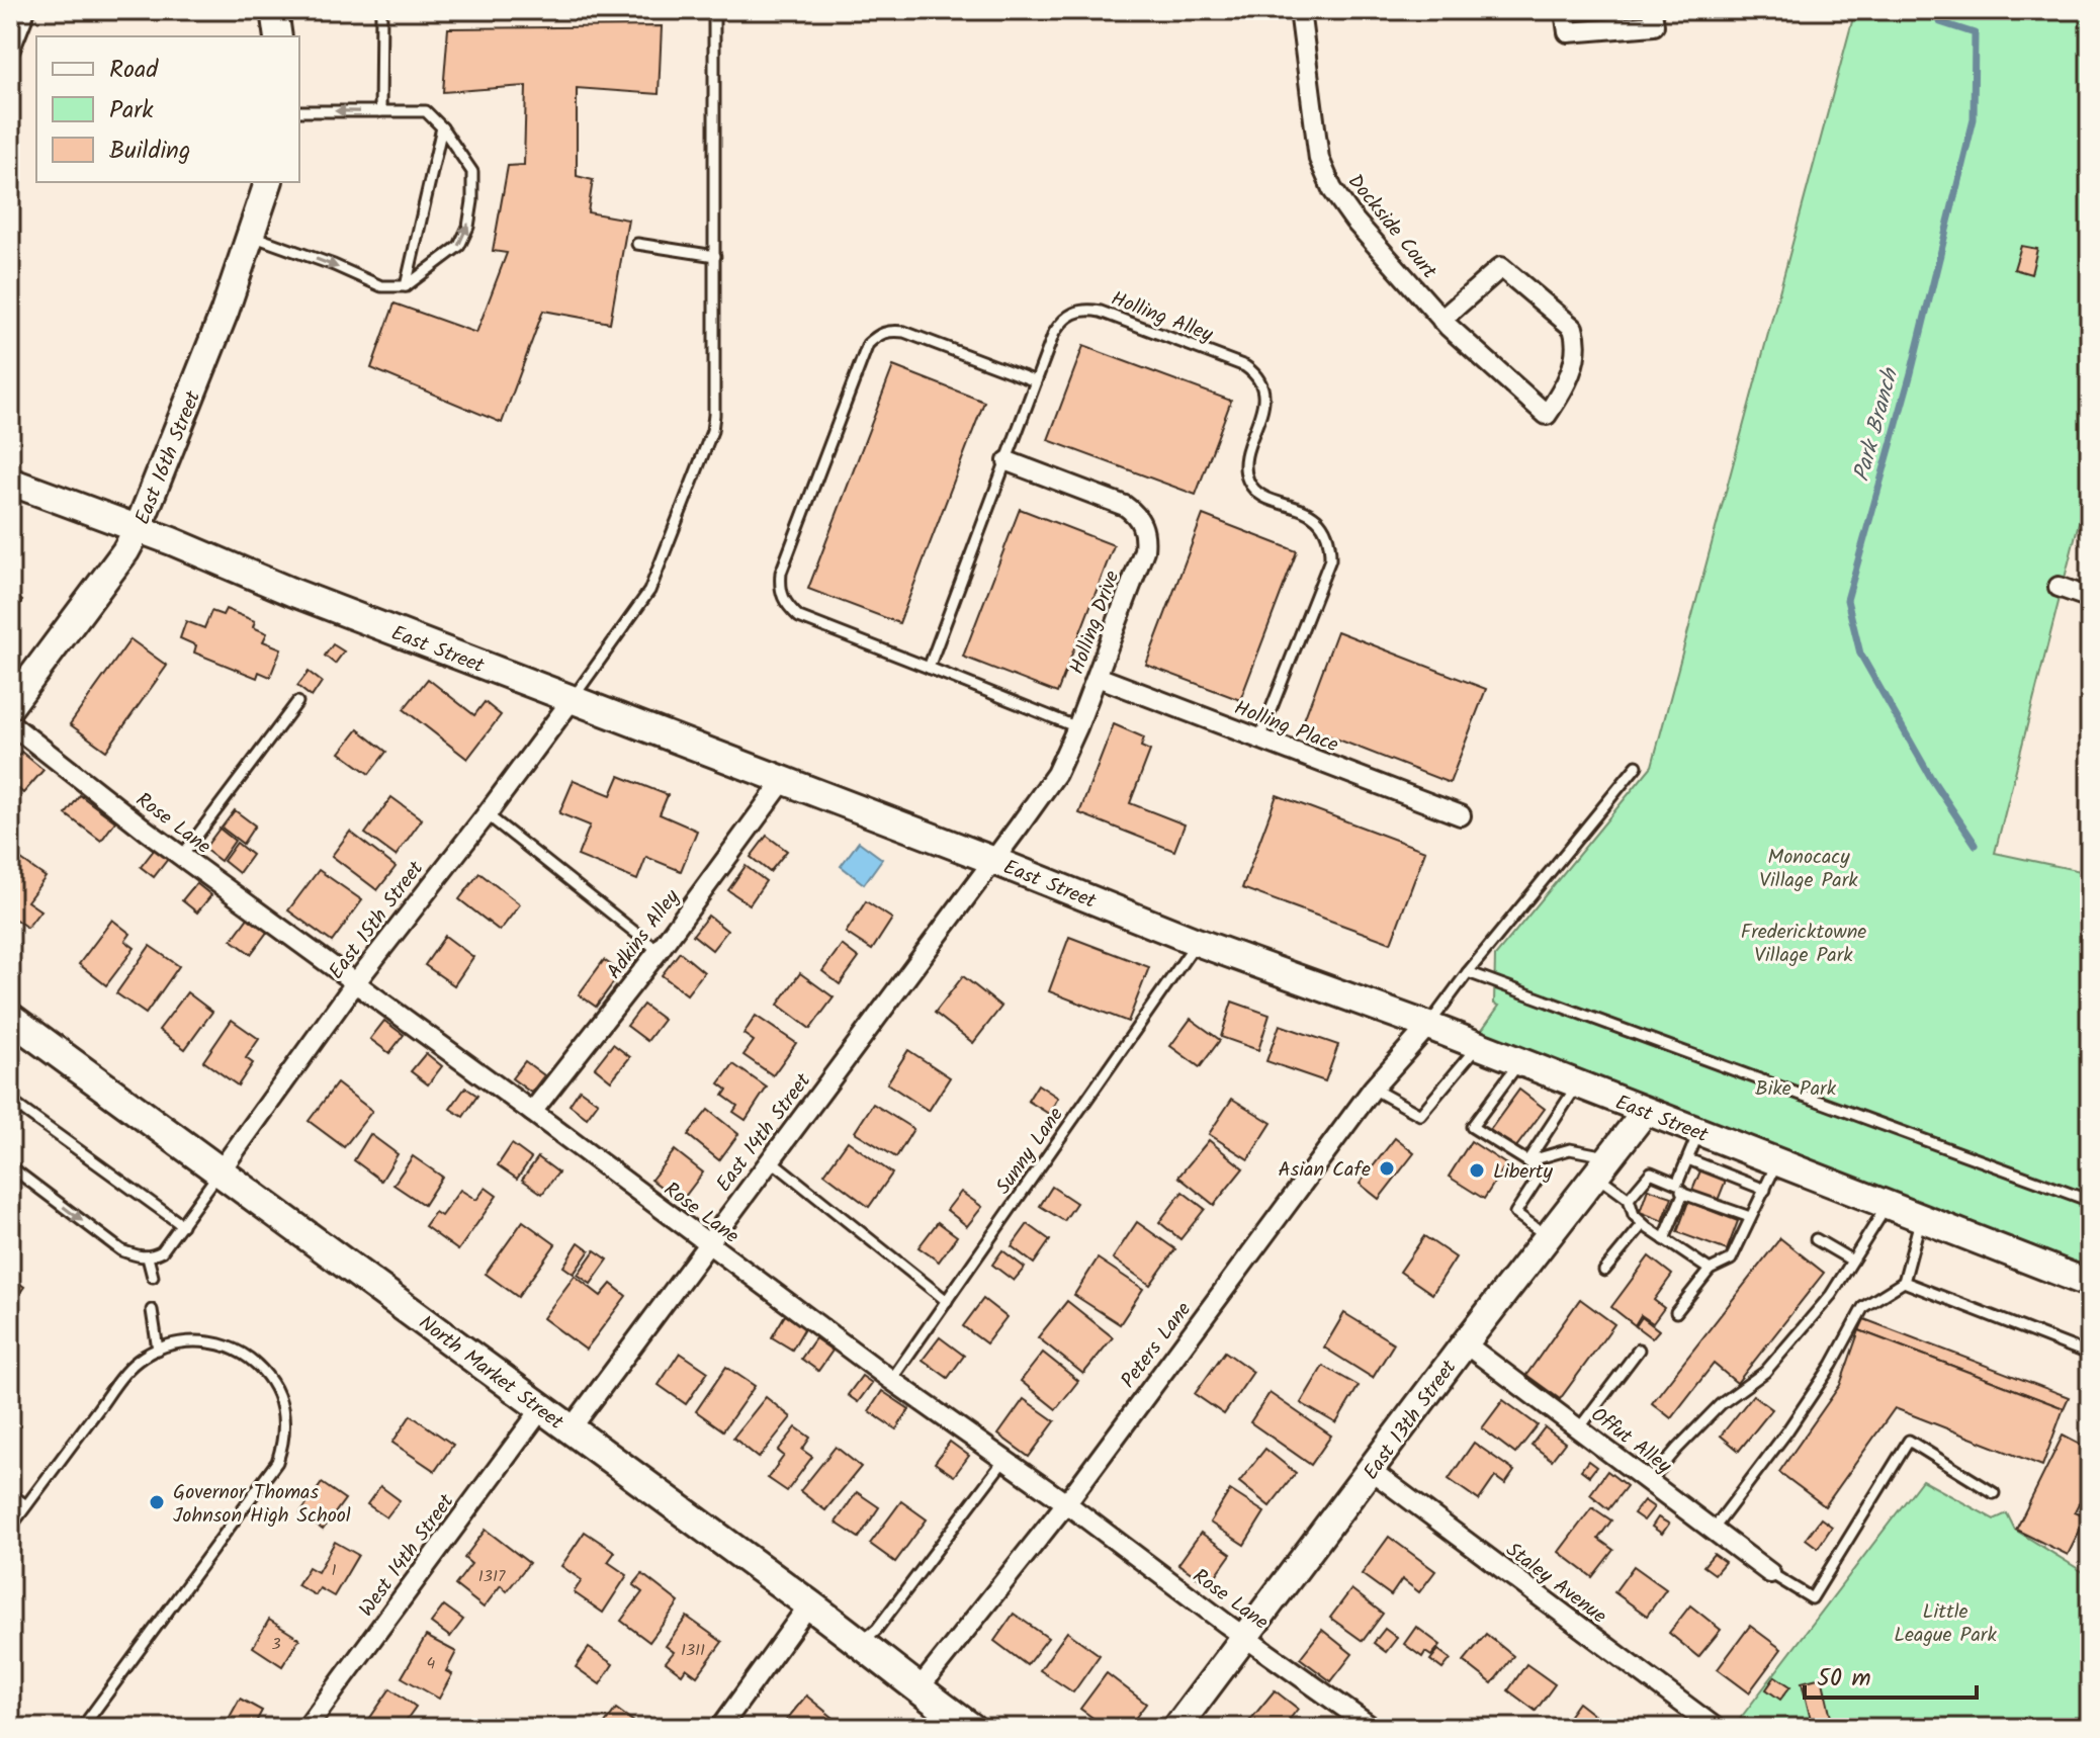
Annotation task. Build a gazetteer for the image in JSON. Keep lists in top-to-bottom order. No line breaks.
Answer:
{"streets":{"main road":["East 16th Street","East Street","North Market Street","East 13th Street"],"street":["Dockside Court","Holling Drive","Holling Place","Rose Lane","East 15th Street","Adkins Alley","East 14th Street","Peters Lane","Offut Alley","West 14th Street","Staley Avenue"],"lane":["Holling Alley","Sunny Lane"]},"crossings":[["Holling Alley","Holling Drive"],["Holling Alley","Holling Place"],["East 16th Street","East Street"],["Holling Drive","East Street"],["Holling Drive","Holling Place"],["Holling Drive","East 14th Street"],["East Street","East 15th Street"],["East Street","Adkins Alley"],["East Street","East 14th Street"],["East Street","Sunny Lane"],["East Street","Peters Lane"],["East Street","East 13th Street"],["Rose Lane","East 15th Street"],["Rose Lane","Adkins Alley"],["Rose Lane","East 14th Street"],["Rose Lane","Sunny Lane"],["Rose Lane","Peters Lane"],["Rose Lane","East 13th Street"],["East 15th Street","North Market Street"],["East 14th Street","North Market Street"],["Peters Lane","North Market Street"],["North Market Street","West 14th Street"],["East 13th Street","Offut Alley"],["East 13th Street","Staley Avenue"]],"water":["Park Branch"],"parks":["Monocacy Village Park","Fredericktowne Village Park","Bike Park","Little League Park"],"places":["Asian Cafe","Liberty","Governor Thomas Johnson High School"],"house_numbers":["1","1317","3","1311","4"],"legend":["Road","Park","Building"],"scale_bar":"50 m"}
